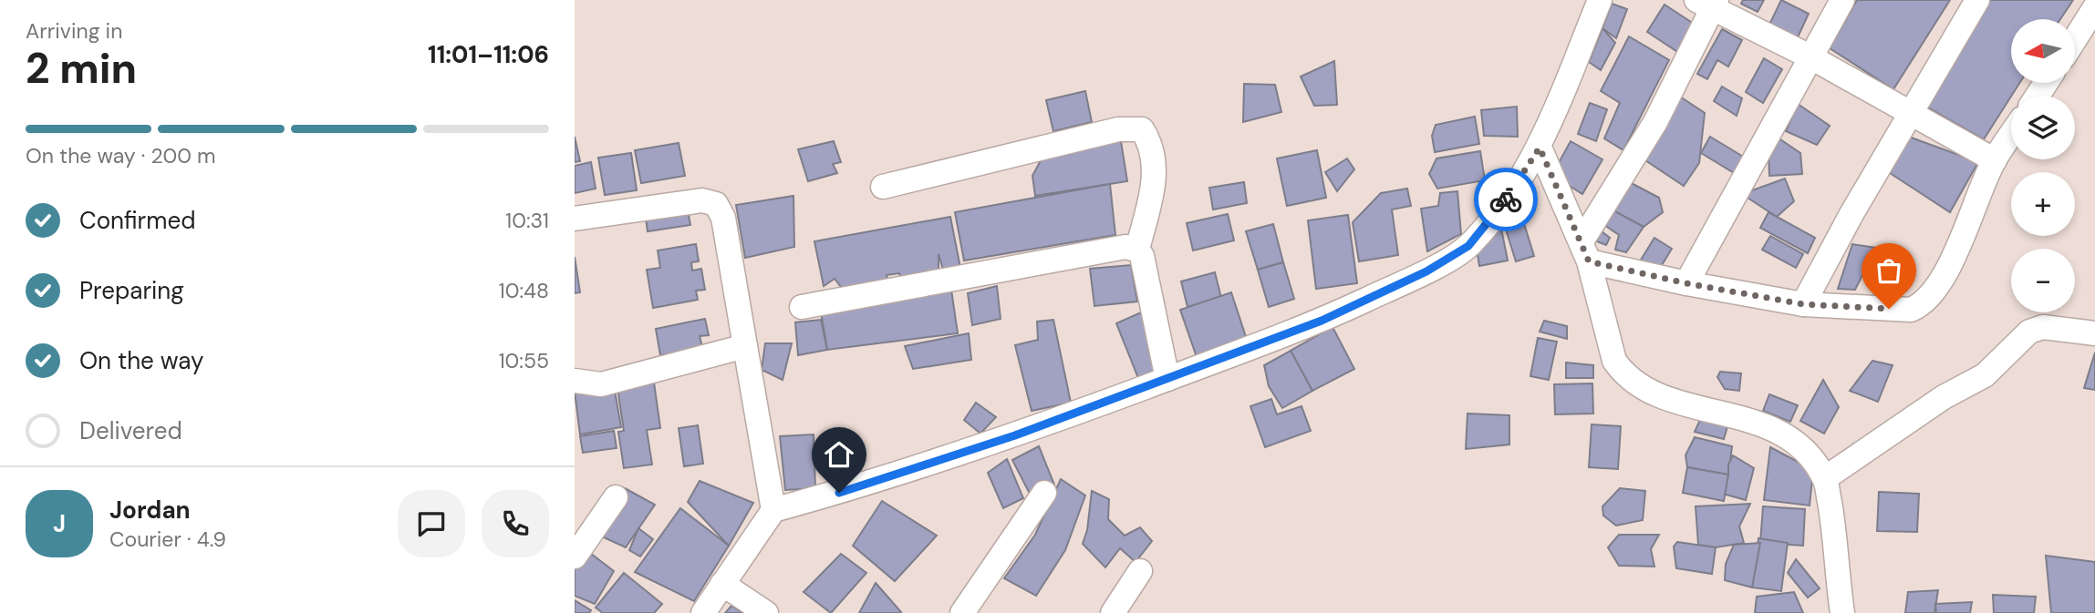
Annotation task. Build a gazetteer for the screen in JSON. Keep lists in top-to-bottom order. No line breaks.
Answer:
{"north":"left","page":{"heading":["2 min","Arriving in","11:01–11:06"],"panel":["Jordan","Courier · 4.9"],"map_buttons":["+","−"],"bar":"On the way · 200 m","list":[["Confirmed","10:31"],["Preparing","10:48"],["On the way","10:55"],"Delivered"],"round":"J"}}
